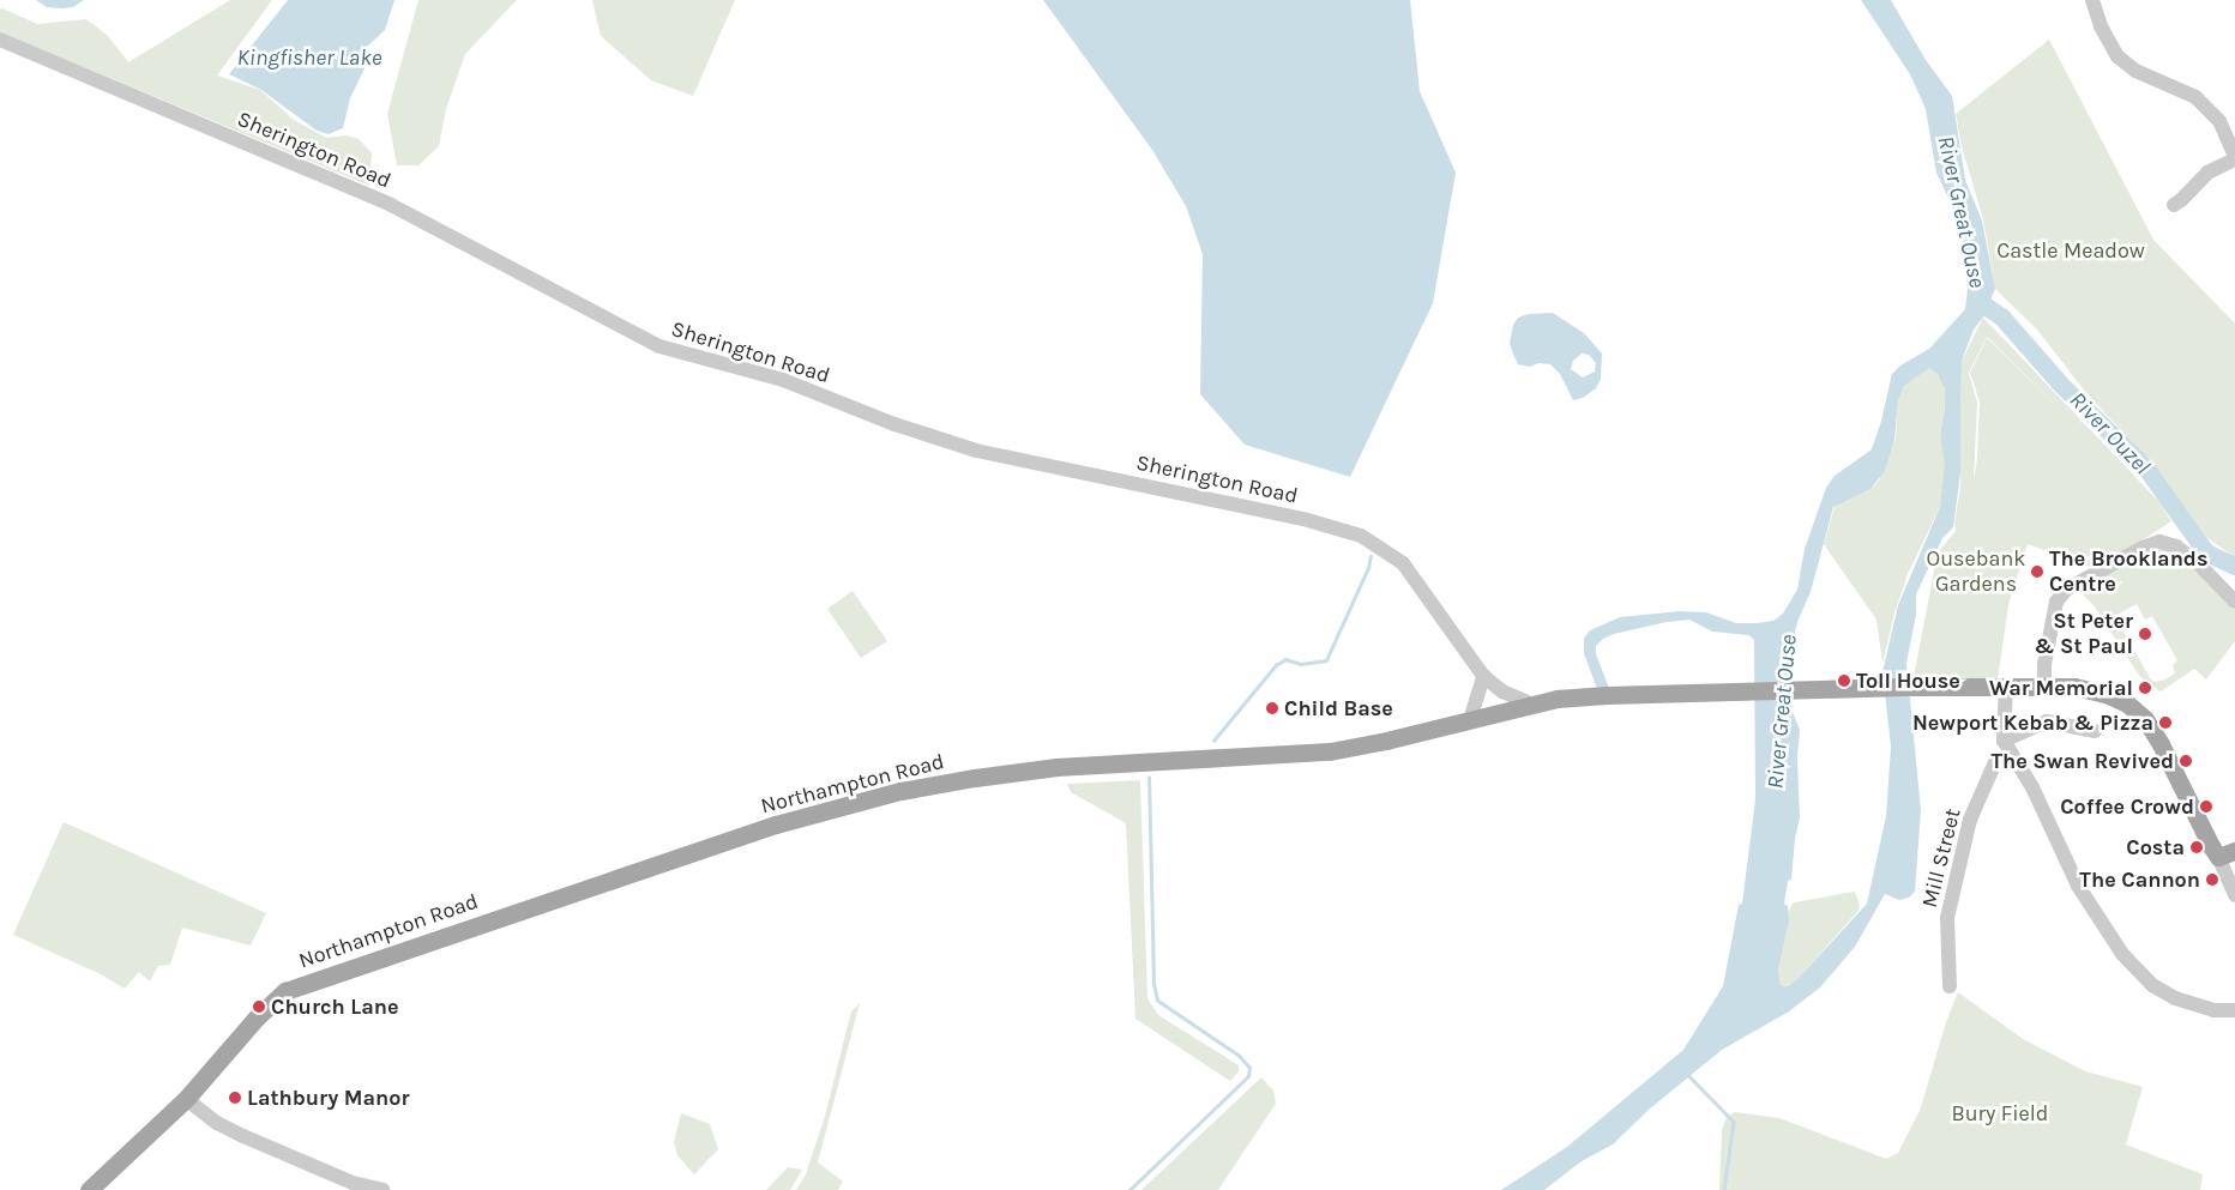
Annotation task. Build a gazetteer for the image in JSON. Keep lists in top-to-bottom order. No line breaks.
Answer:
{"streets":{"main road":["Northampton Road"],"street":["Sherington Road","Mill Street"]},"crossings":[["Sherington Road","Northampton Road"]],"water":["Kingfisher Lake","River Great Ouse","River Ouzel"],"parks":["Castle Meadow","Ousebank Gardens","Bury Field"],"places":["The Brooklands Centre","St Peter & St Paul","Toll House","War Memorial","Child Base","Newport Kebab & Pizza","The Swan Revived","Coffee Crowd","Costa","The Cannon","Church Lane","Lathbury Manor"]}
